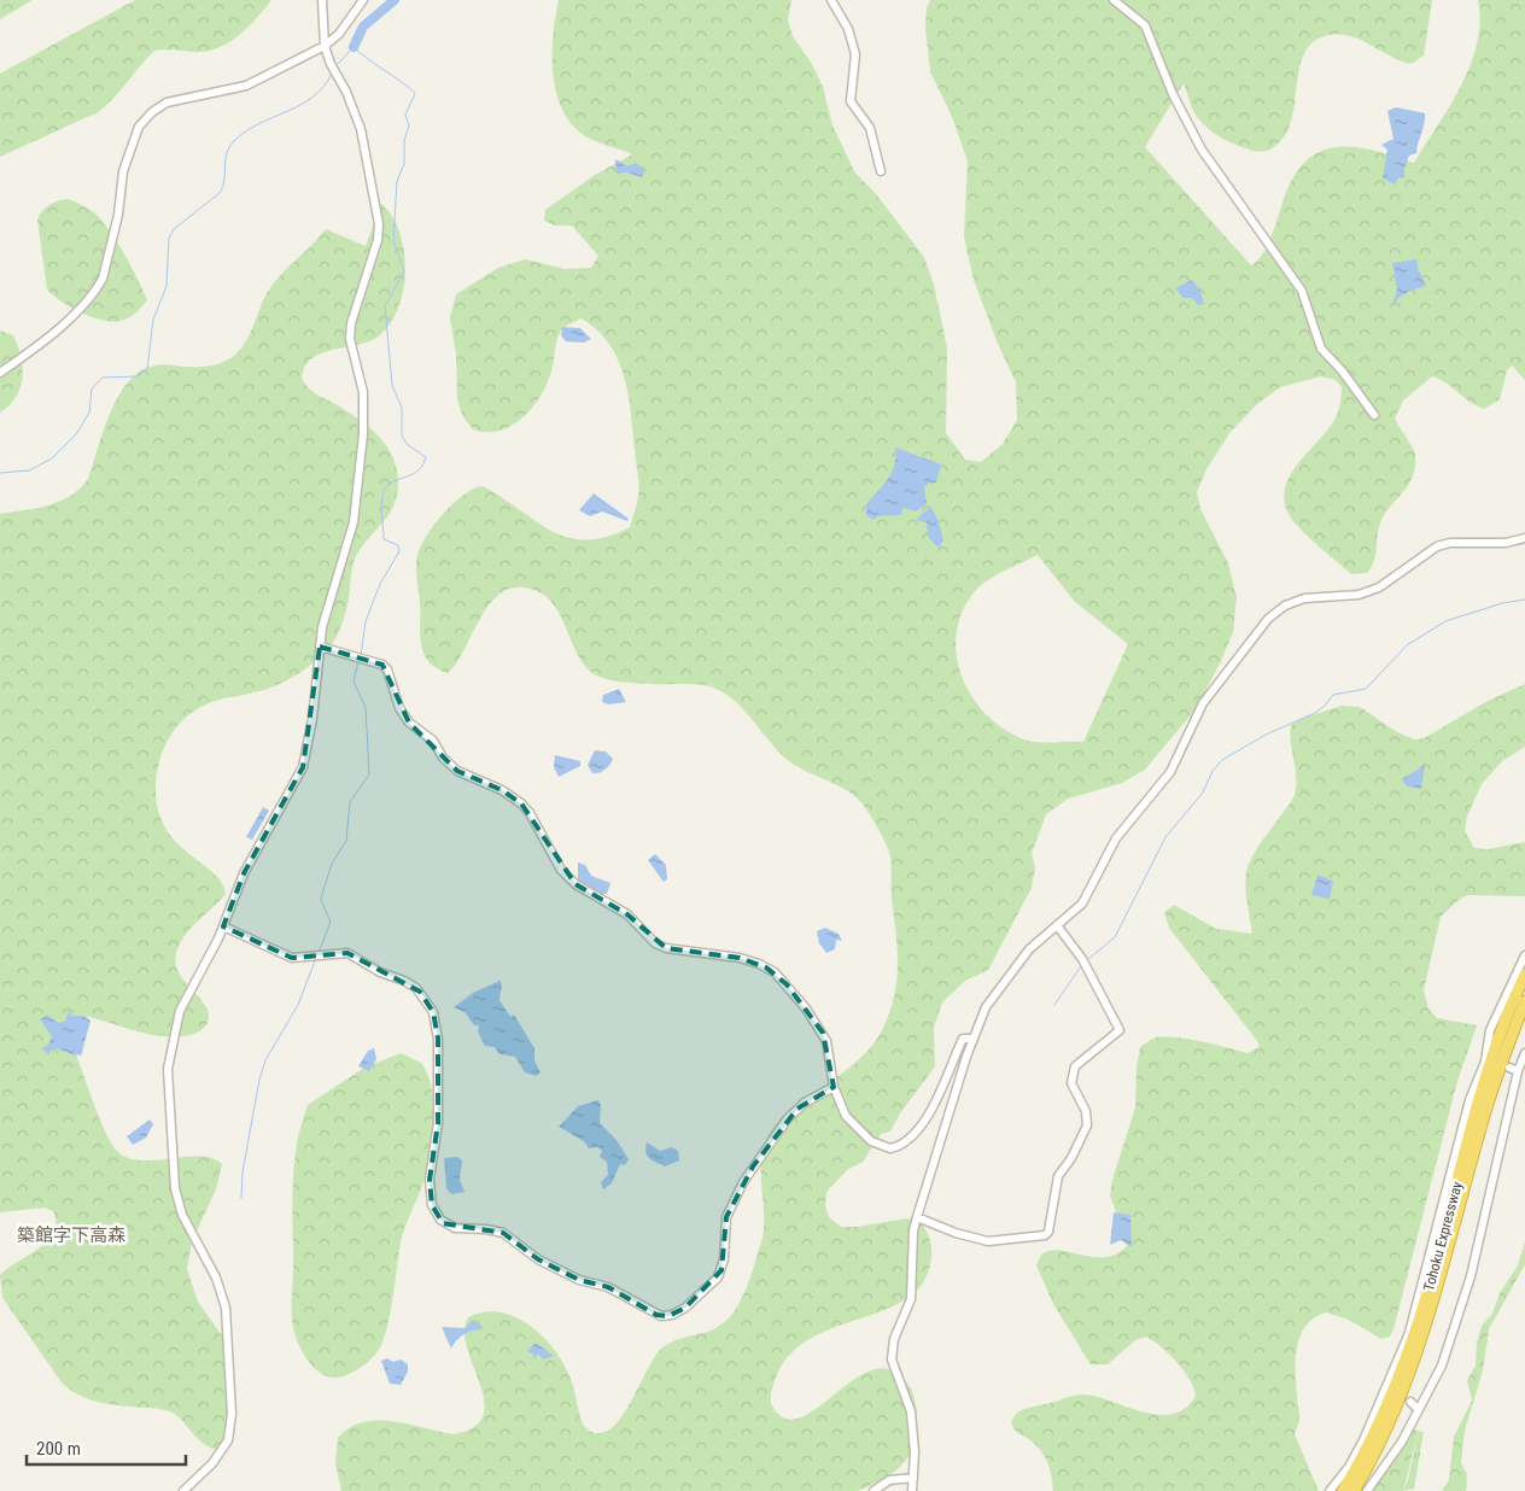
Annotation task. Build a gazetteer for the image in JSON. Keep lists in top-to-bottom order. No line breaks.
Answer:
{"streets":{"highway":["Tohoku Expressway"]},"districts":["築館字下高森"],"scale_bar":"200 m"}
